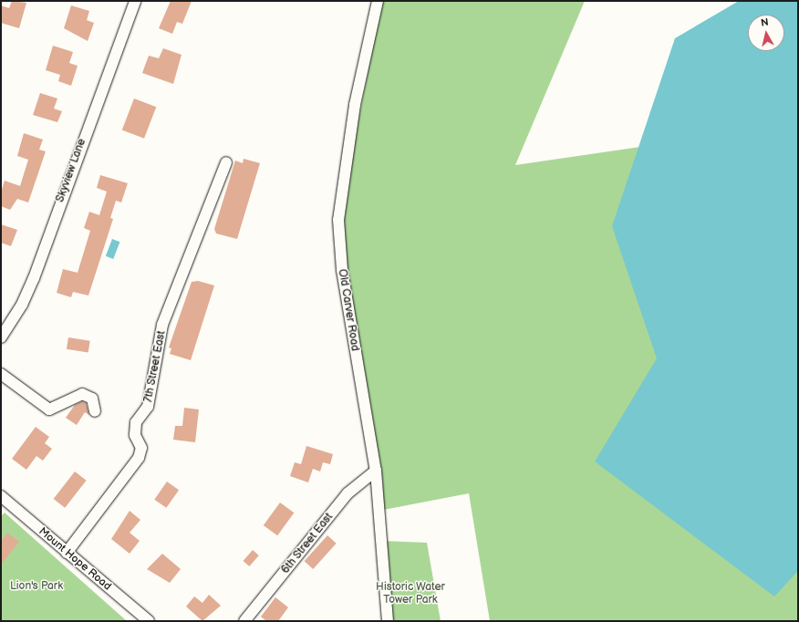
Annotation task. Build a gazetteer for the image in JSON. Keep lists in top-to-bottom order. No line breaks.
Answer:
{"streets":{"street":["Skyview Lane","Old Carver Road","7th Street East","6th Street East","Mount Hope Road"]},"crossings":[["Old Carver Road","6th Street East"],["7th Street East","Mount Hope Road"]],"parks":["Lion's Park","Historic Water Tower Park"],"north":"top"}
